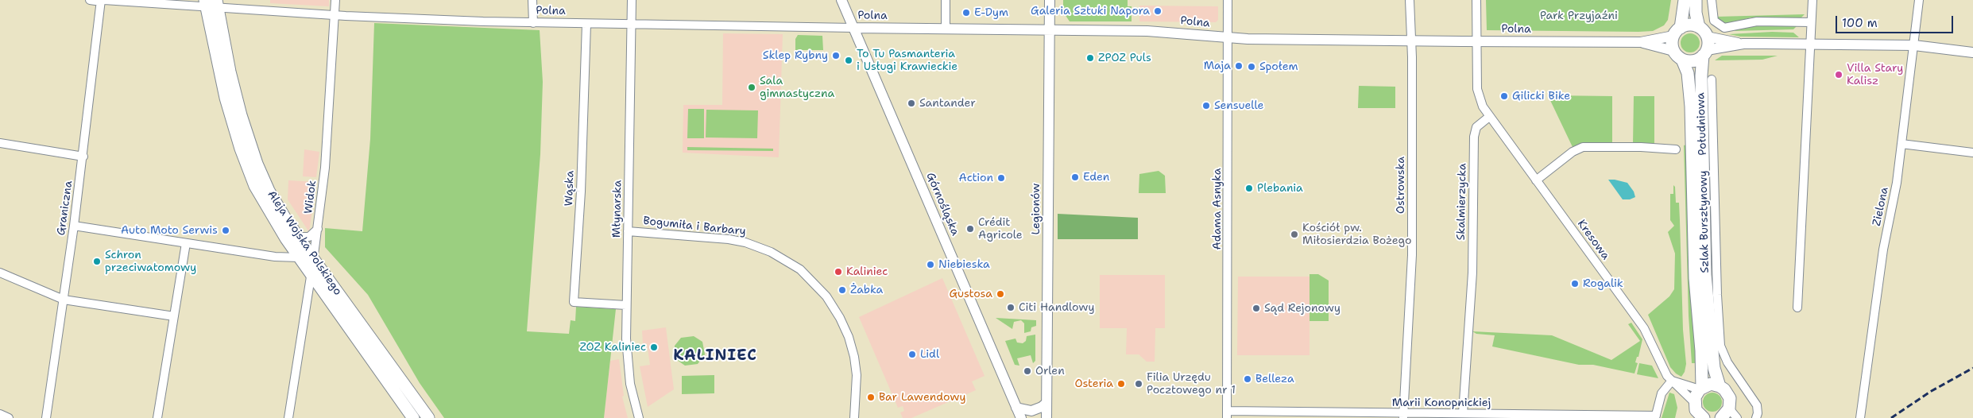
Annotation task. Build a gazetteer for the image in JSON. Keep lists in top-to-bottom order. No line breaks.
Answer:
{"streets":{"main road":["Szlak Bursztynowy","Aleja Wojska Polskiego"],"street":["Polna","Południowa","Ostrowska","Wąska","Widok","Skalmierzycka","Górnośląska","Zielona","Graniczna","Młynarska","Legionów","Adama Asnyka","Bogumiła i Barbary","Kresowa","Marii Konopnickiej"]},"crossings":[["Polna","Ostrowska"],["Polna","Wąska"],["Polna","Widok"],["Polna","Górnośląska"],["Polna","Graniczna"],["Polna","Młynarska"],["Polna","Legionów"],["Polna","Adama Asnyka"],["Polna","Szlak Bursztynowy"],["Polna","Aleja Wojska Polskiego"],["Ostrowska","Marii Konopnickiej"],["Wąska","Młynarska"],["Widok","Aleja Wojska Polskiego"],["Skalmierzycka","Kresowa"],["Skalmierzycka","Marii Konopnickiej"],["Młynarska","Bogumiła i Barbary"],["Adama Asnyka","Marii Konopnickiej"],["Kresowa","Marii Konopnickiej"]],"districts":["KALINIEC"],"parks":["Park Przyjaźni"],"places":["Galeria Sztuki Napora","E-Dym","Sklep Rybny","ZPOZ Puls","To Tu Pasmanteria i Usługi Krawieckie","Maja","Społem","Villa Stary Kalisz","Sala gimnastyczna","Gilicki Bike","Santander","Sensuelle","Eden","Action","Plebania","Crédit Agricole","Auto Moto Serwis","Kościół pw. Miłosierdzia Bożego","Schron przeciwatomowy","Niebieska","Kaliniec","Rogalik","Żabka","Gustosa","Citi Handlowy","Sąd Rejonowy","ZOZ Kaliniec","Lidl","Orlen","Belleza","Osteria","Filia Urzędu Pocztowego nr 1","Bar Lawendowy"],"scale_bar":"100 m"}
